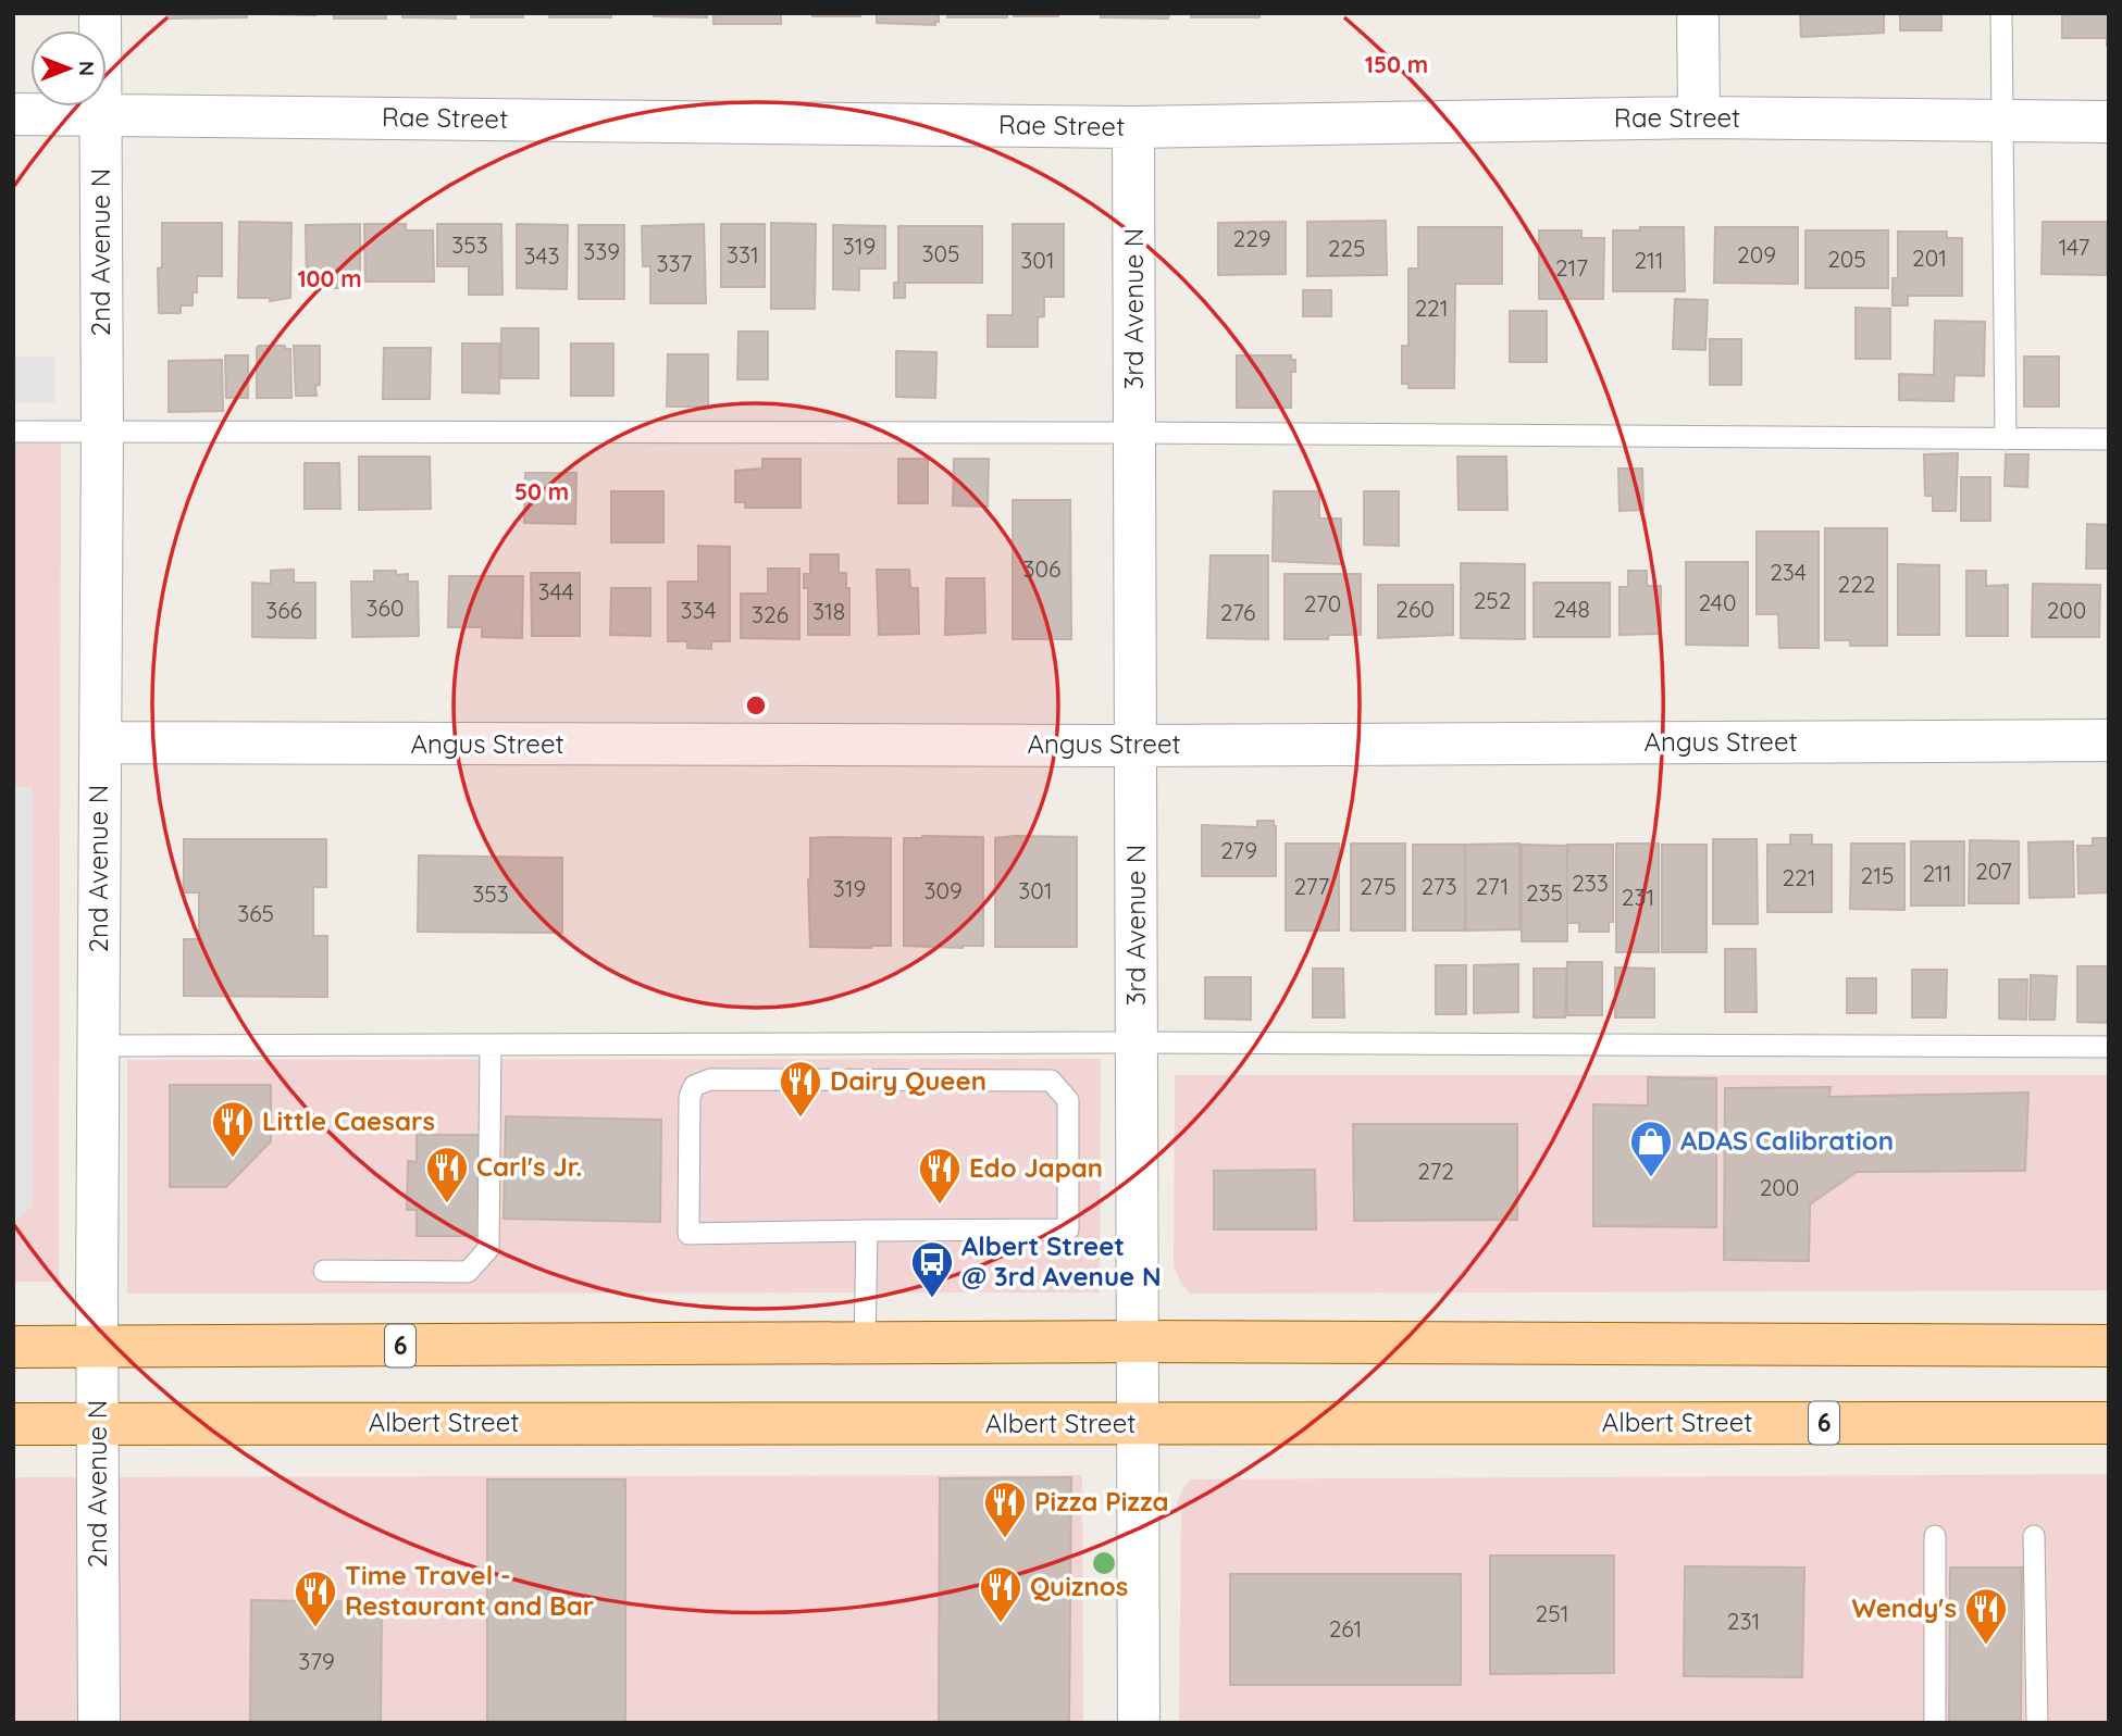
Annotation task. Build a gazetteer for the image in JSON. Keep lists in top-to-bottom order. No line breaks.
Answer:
{"streets":{"main road":["6","Albert Street"],"street":["Rae Street","2nd Avenue N","3rd Avenue N","Angus Street"]},"crossings":[["Rae Street","2nd Avenue N"],["Rae Street","3rd Avenue N"],["2nd Avenue N","Angus Street"],["2nd Avenue N","6"],["2nd Avenue N","Albert Street"],["3rd Avenue N","Angus Street"],["3rd Avenue N","6"],["3rd Avenue N","Albert Street"]],"places":{"restaurant":["Dairy Queen","Little Caesars","Carl's Jr.","Edo Japan","Pizza Pizza","Quiznos","Time Travel - Restaurant and Bar","Wendy's"],"shop":["ADAS Calibration"],"bus stop":["Albert Street @ 3rd Avenue N"]},"house_numbers":["229","353","319","147","225","339","305","331","209","343","201","205","301","211","337","217","221","306","234","222","344","252","240","270","360","260","248","366","334","200","318","276","326","279","207","211","215","221","233","277","275","273","271","319","309","301","235","353","231","365","272","200","251","231","261","379"],"north":"right","rings":["150 m","100 m","50 m"]}
